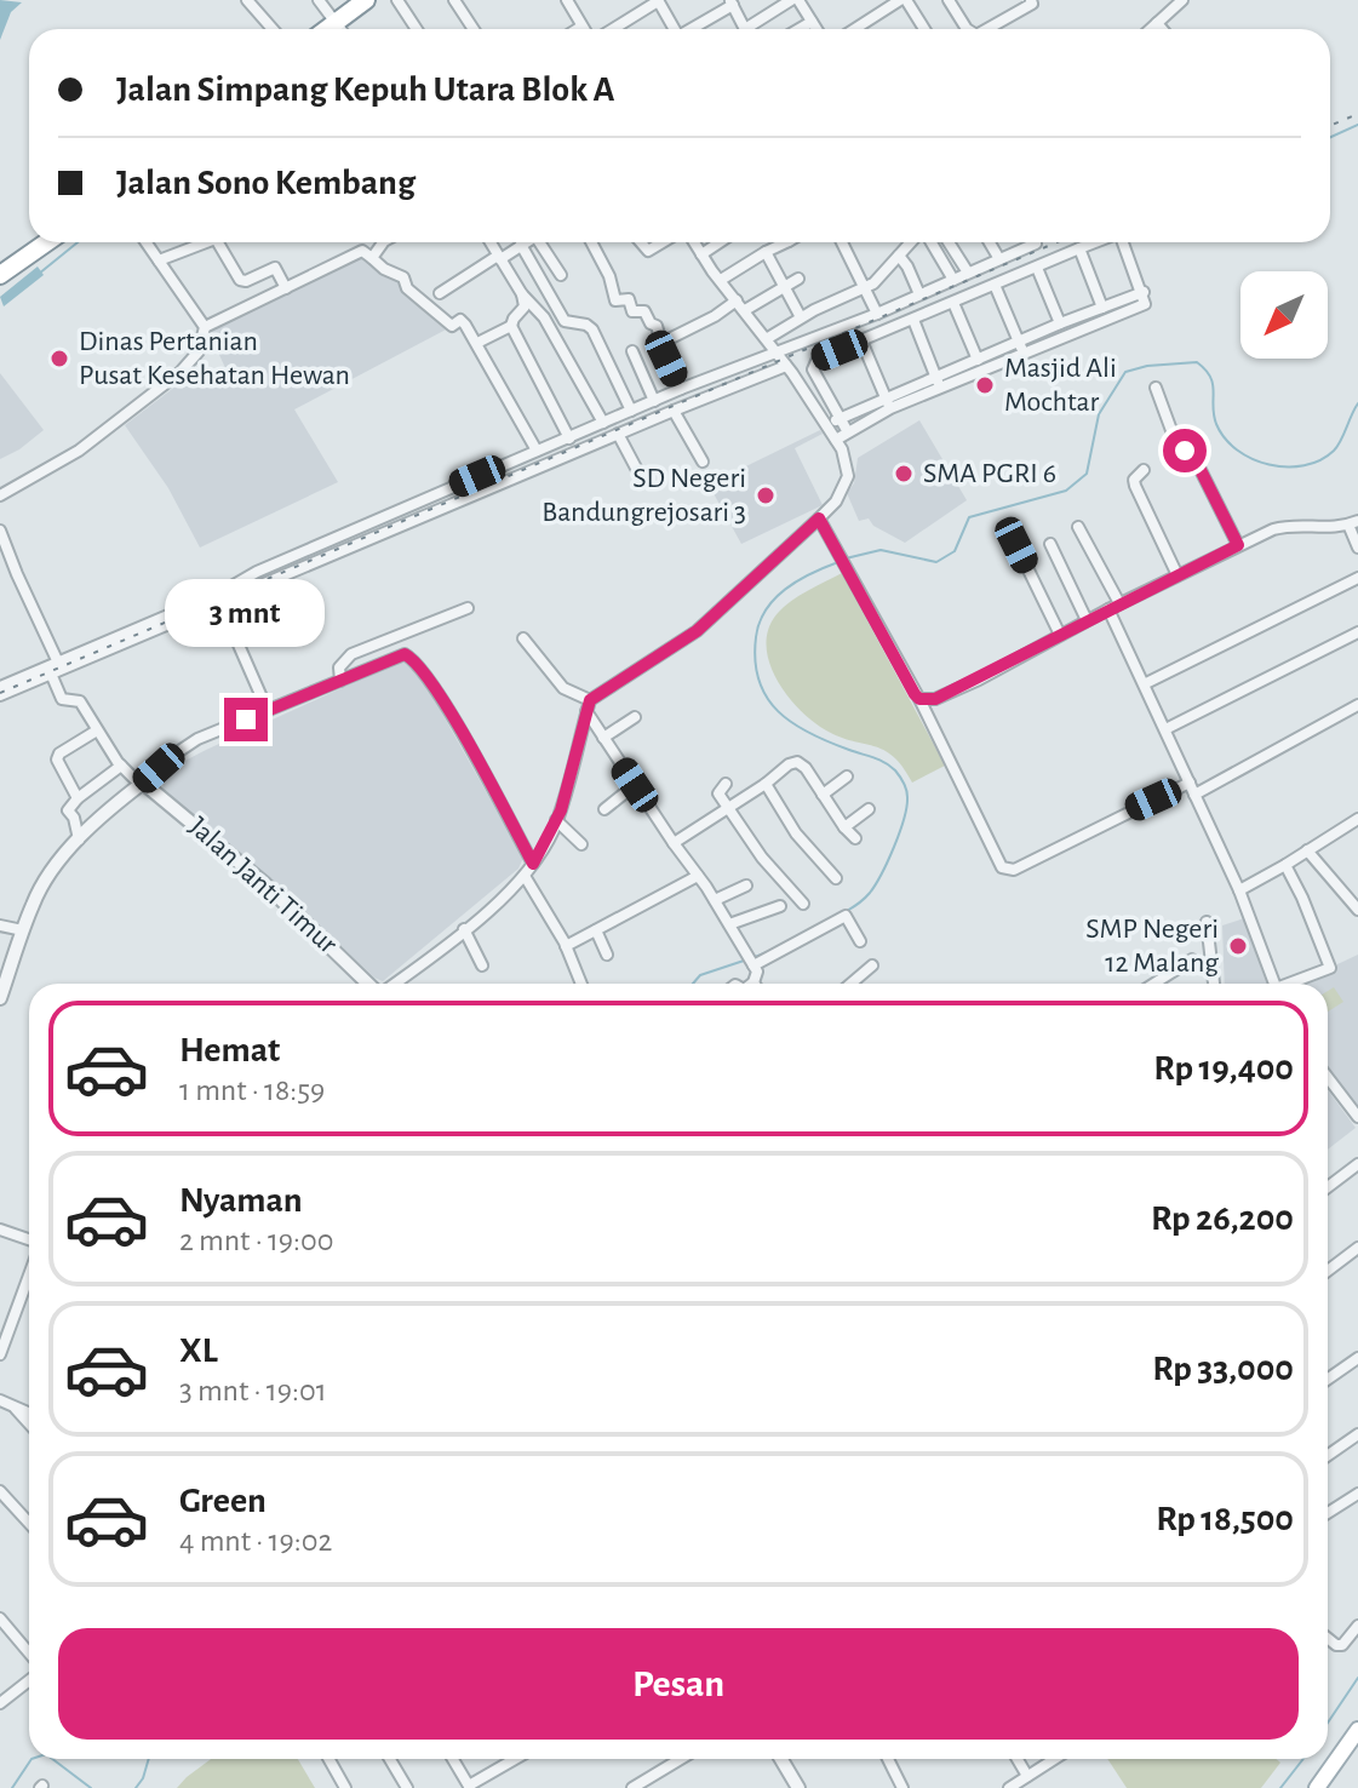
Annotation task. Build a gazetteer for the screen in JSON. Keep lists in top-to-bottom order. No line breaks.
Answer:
{"streets":{"street":["Jalan Janti Timur"]},"places":["Dinas Pertanian Pusat Kesehatan Hewan","Masjid Ali Mochtar","SMA PGRI 6","SD Negeri Bandungrejosari 3","SMP Negeri 12 Malang"],"north":"bottom left","page":{"banner":["Jalan Simpang Kepuh Utara Blok A","Jalan Sono Kembang"],"bubble":"3 mnt","list":[{"name":"Hemat","note":"1 mnt · 18:59","value":"Rp 19,400"},{"name":"Nyaman","note":"2 mnt · 19:00","value":"Rp 26,200"},{"name":"XL","note":"3 mnt · 19:01","value":"Rp 33,000"},{"name":"Green","note":"4 mnt · 19:02","value":"Rp 18,500"}],"buttons":"Pesan"}}
